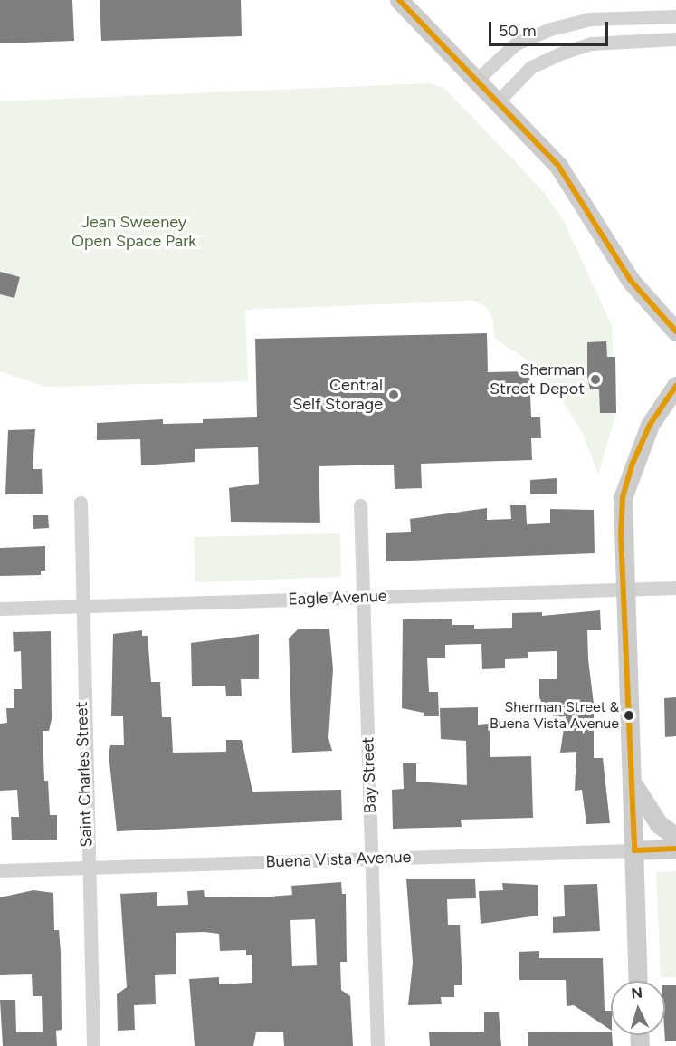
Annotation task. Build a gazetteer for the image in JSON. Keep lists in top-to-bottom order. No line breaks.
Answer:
{"streets":{"street":["Eagle Avenue","Saint Charles Street","Bay Street","Buena Vista Avenue"]},"crossings":[["Eagle Avenue","Saint Charles Street"],["Eagle Avenue","Bay Street"],["Saint Charles Street","Buena Vista Avenue"],["Bay Street","Buena Vista Avenue"]],"parks":["Jean Sweeney Open Space Park"],"places":["Sherman Street Depot","Central Self Storage","Sherman Street & Buena Vista Avenue"],"scale_bar":"50 m","north":"top"}
